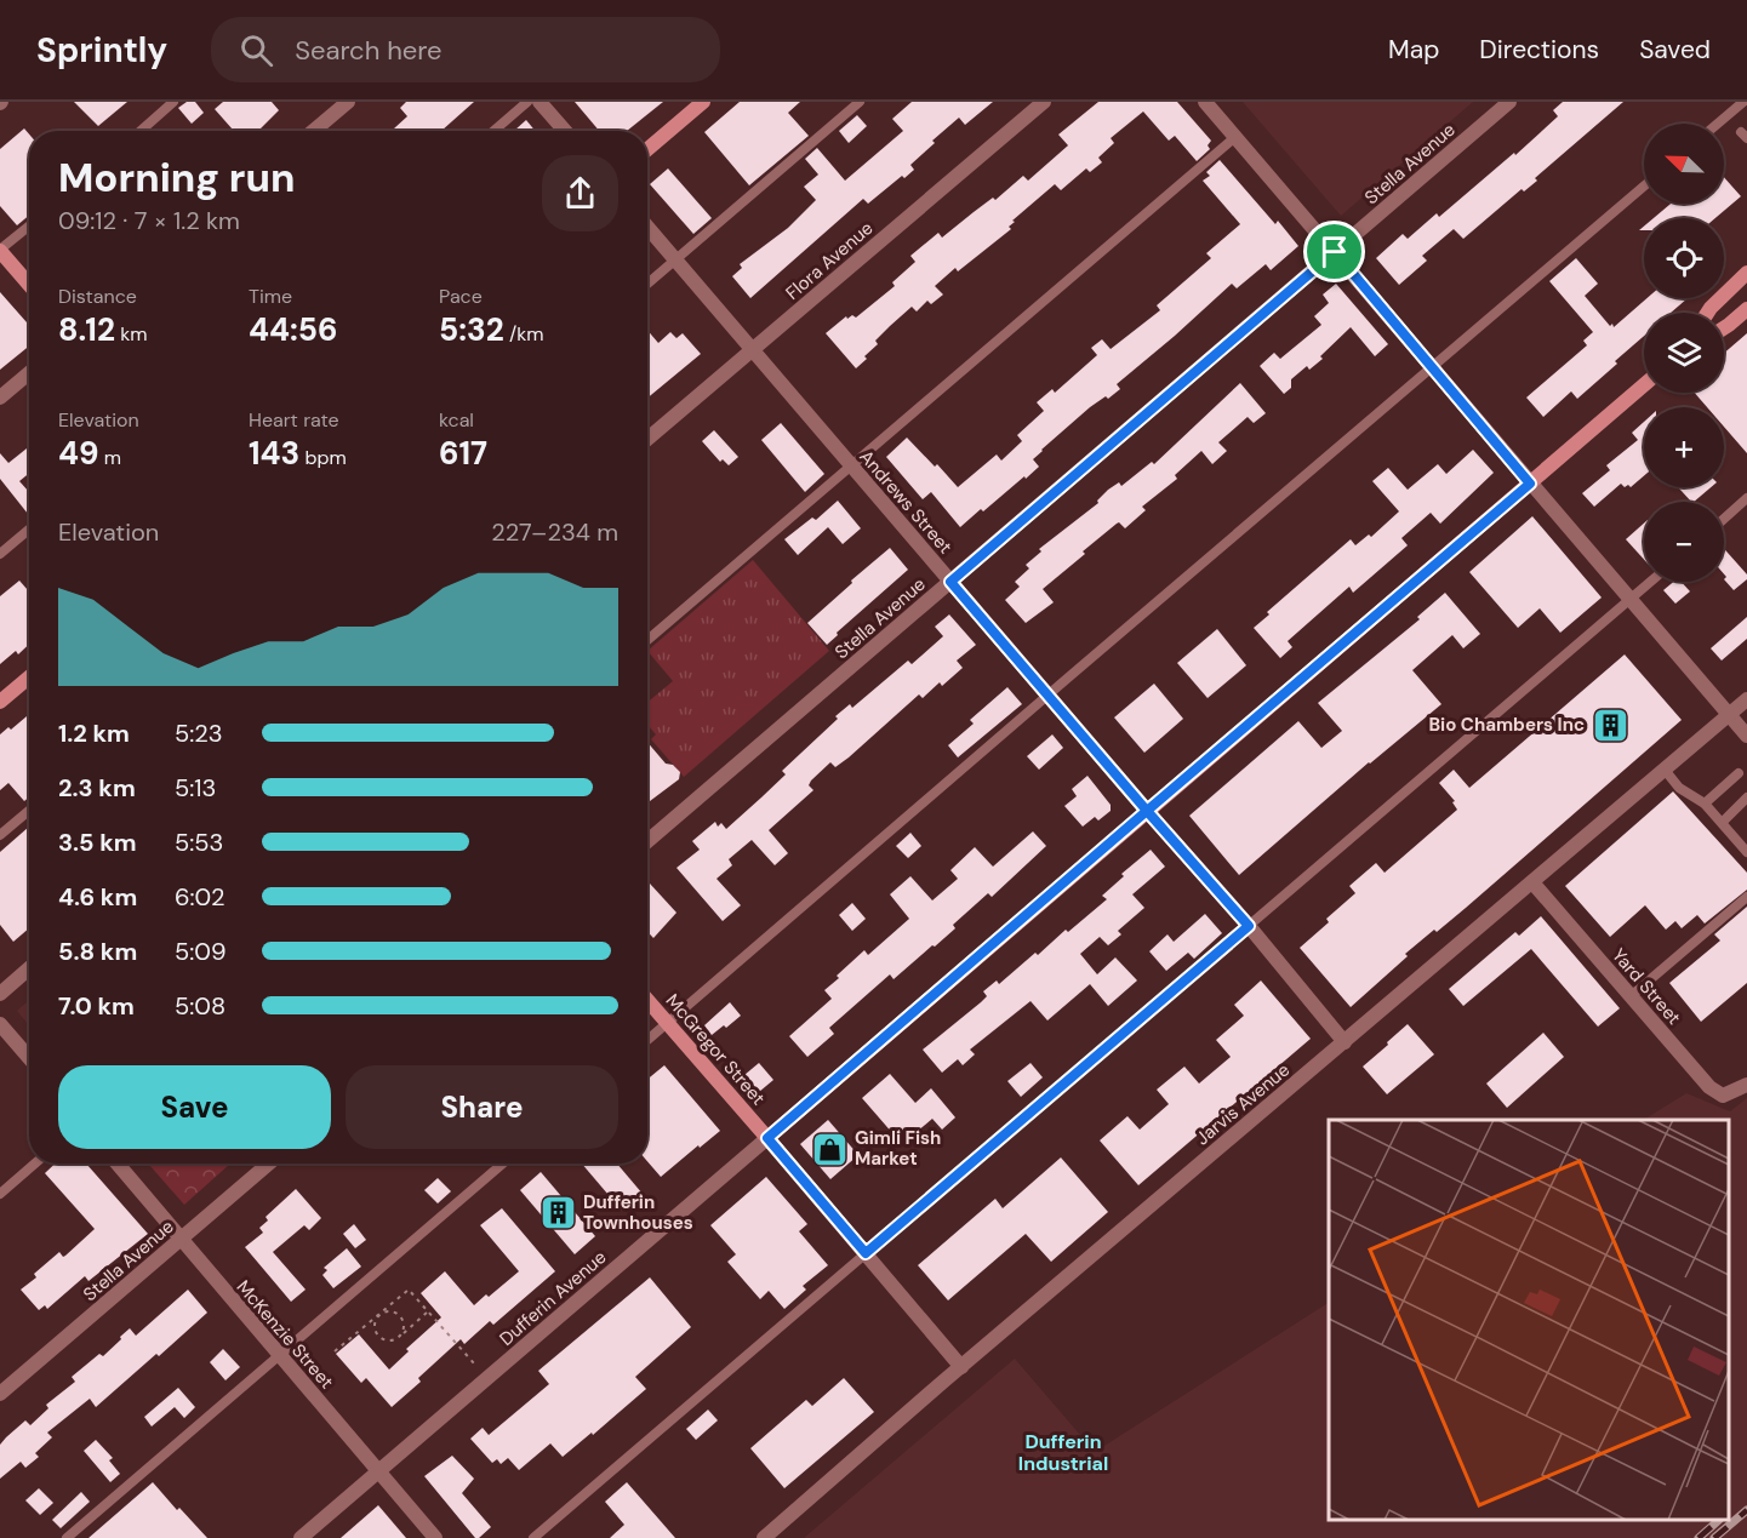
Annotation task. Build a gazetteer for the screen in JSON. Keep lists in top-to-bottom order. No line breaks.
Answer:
{"streets":{"main road":["McGregor Street","Dufferin Avenue"],"street":["Stella Avenue","Flora Avenue","Andrews Street","Yard Street","Jarvis Avenue","McKenzie Street"]},"crossings":[["Stella Avenue","Andrews Street"],["Stella Avenue","McKenzie Street"],["Flora Avenue","Andrews Street"],["Andrews Street","Jarvis Avenue"],["Andrews Street","Dufferin Avenue"],["Yard Street","Jarvis Avenue"],["McGregor Street","Jarvis Avenue"],["McGregor Street","Dufferin Avenue"],["Dufferin Avenue","McKenzie Street"]],"districts":["Dufferin Industrial"],"places":{"building":["Bio Chambers Inc","Dufferin Townhouses"],"shop":["Gimli Fish Market"]},"north":"top left","page":{"header":"Sprintly","search":"Search here","nav":["Map","Directions","Saved"],"map_buttons":["+","−"],"heading":["Morning run","09:12 · 7 × 1.2 km"],"stats":[["Distance","8.12 km"],["Time","44:56"],["Pace","5:32 /km"],["Elevation","49 m"],["Heart rate","143 bpm"],["kcal","617"]],"chart":["Elevation","227–234 m"],"list":[{"name":"1.2 km","note":"5:23"},{"name":"2.3 km","note":"5:13"},{"name":"3.5 km","note":"5:53"},{"name":"4.6 km","note":"6:02"},{"name":"5.8 km","note":"5:09"},{"name":"7.0 km","note":"5:08"}],"buttons":["Save","Share"]}}
